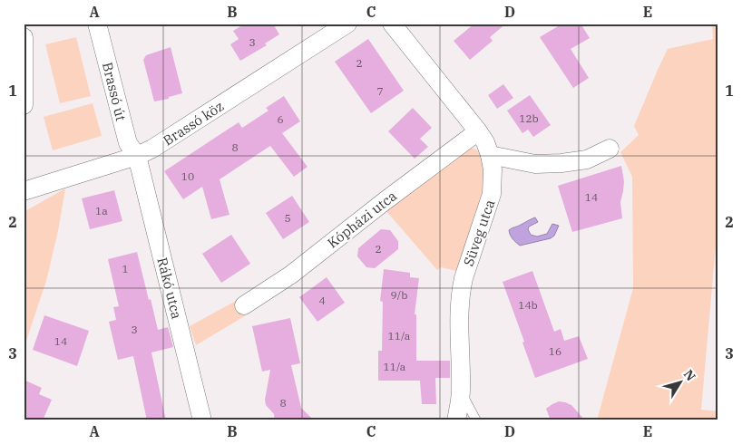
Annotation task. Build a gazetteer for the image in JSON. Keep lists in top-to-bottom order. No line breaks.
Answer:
{"streets":{"street":["Brassó út","Brassó köz","Kópházi utca","Süveg utca","Rákó utca"]},"crossings":[["Brassó út","Brassó köz"],["Brassó út","Rákó utca"],["Brassó köz","Rákó utca"],["Kópházi utca","Süveg utca"]],"house_numbers":["3","2","7","12b","6","8","10","14","1a","5","2","1","9/b","4","14b","3","11/a","14","16","11/a","8"],"north":"top right","grid":{"columns":["A","B","C","D","E"],"rows":["1","2","3"]}}
